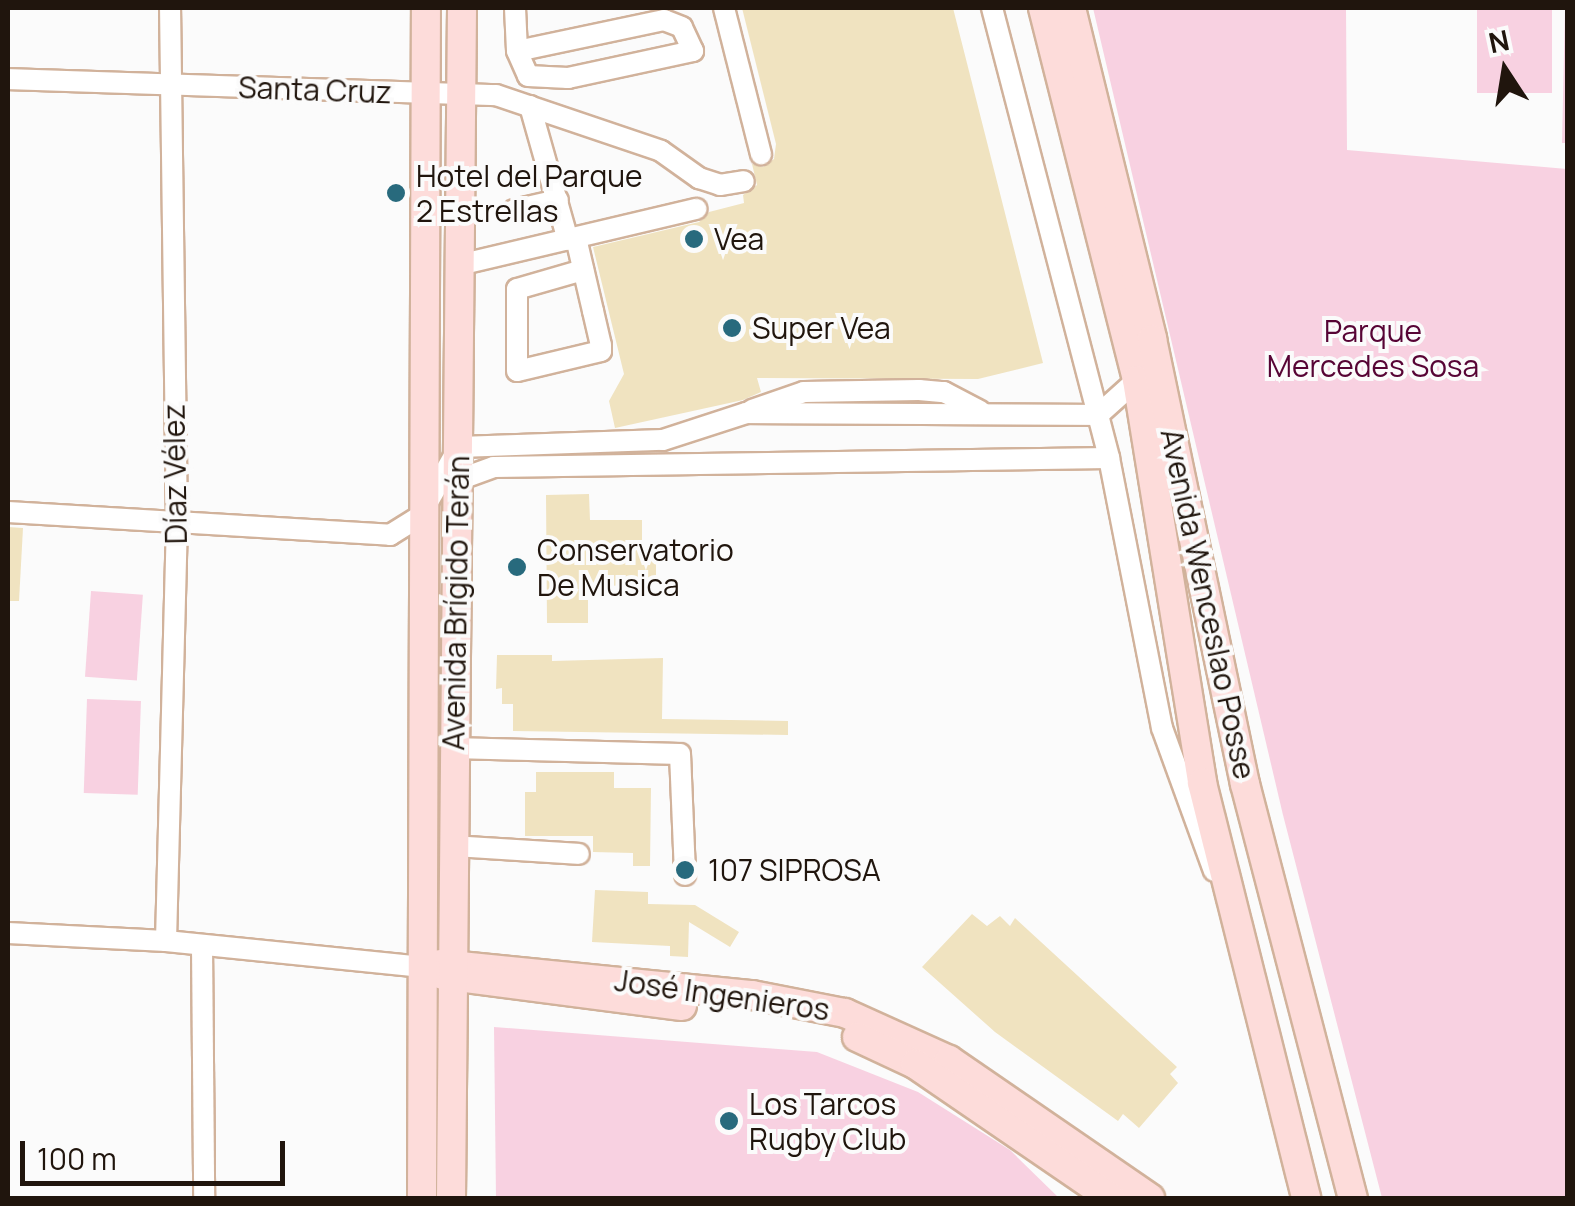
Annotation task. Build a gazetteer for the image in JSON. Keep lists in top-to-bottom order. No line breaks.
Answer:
{"streets":{"main road":["Avenida Brígido Terán","Avenida Wenceslao Posse","José Ingenieros"],"street":["Santa Cruz","Díaz Vélez"]},"crossings":[["Santa Cruz","Díaz Vélez"],["Santa Cruz","Avenida Brígido Terán"],["Díaz Vélez","José Ingenieros"],["Avenida Brígido Terán","José Ingenieros"]],"parks":["Parque Mercedes Sosa"],"places":["Hotel del Parque 2 Estrellas","Vea","Super Vea","Conservatorio De Musica","107 SIPROSA","Los Tarcos Rugby Club"],"scale_bar":"100 m","north":"top"}
